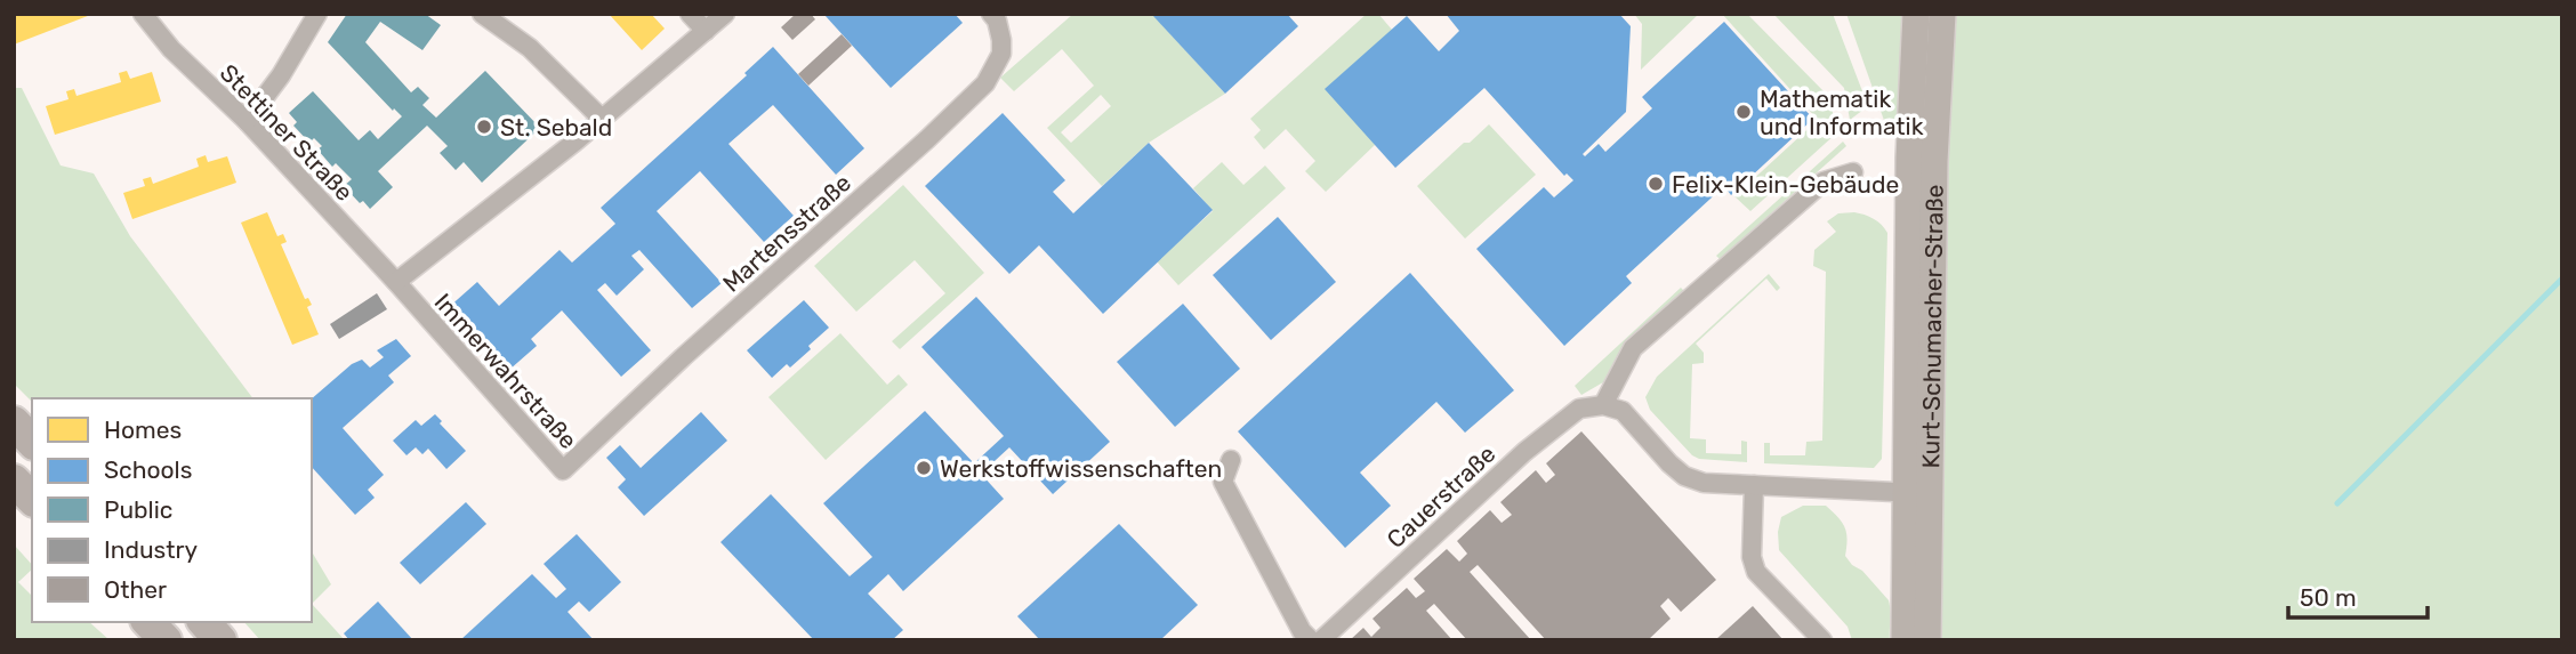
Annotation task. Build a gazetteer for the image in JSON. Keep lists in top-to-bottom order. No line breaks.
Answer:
{"streets":{"main road":["Kurt-Schumacher-Straße"],"street":["Stettiner Straße","Martensstraße","Immerwahrstraße","Cauerstraße"]},"crossings":[["Stettiner Straße","Immerwahrstraße"],["Martensstraße","Immerwahrstraße"]],"places":["Mathematik und Informatik","St. Sebald","Felix-Klein-Gebäude","Werkstoffwissenschaften"],"legend":["Homes","Schools","Public","Industry","Other"],"scale_bar":"50 m"}
